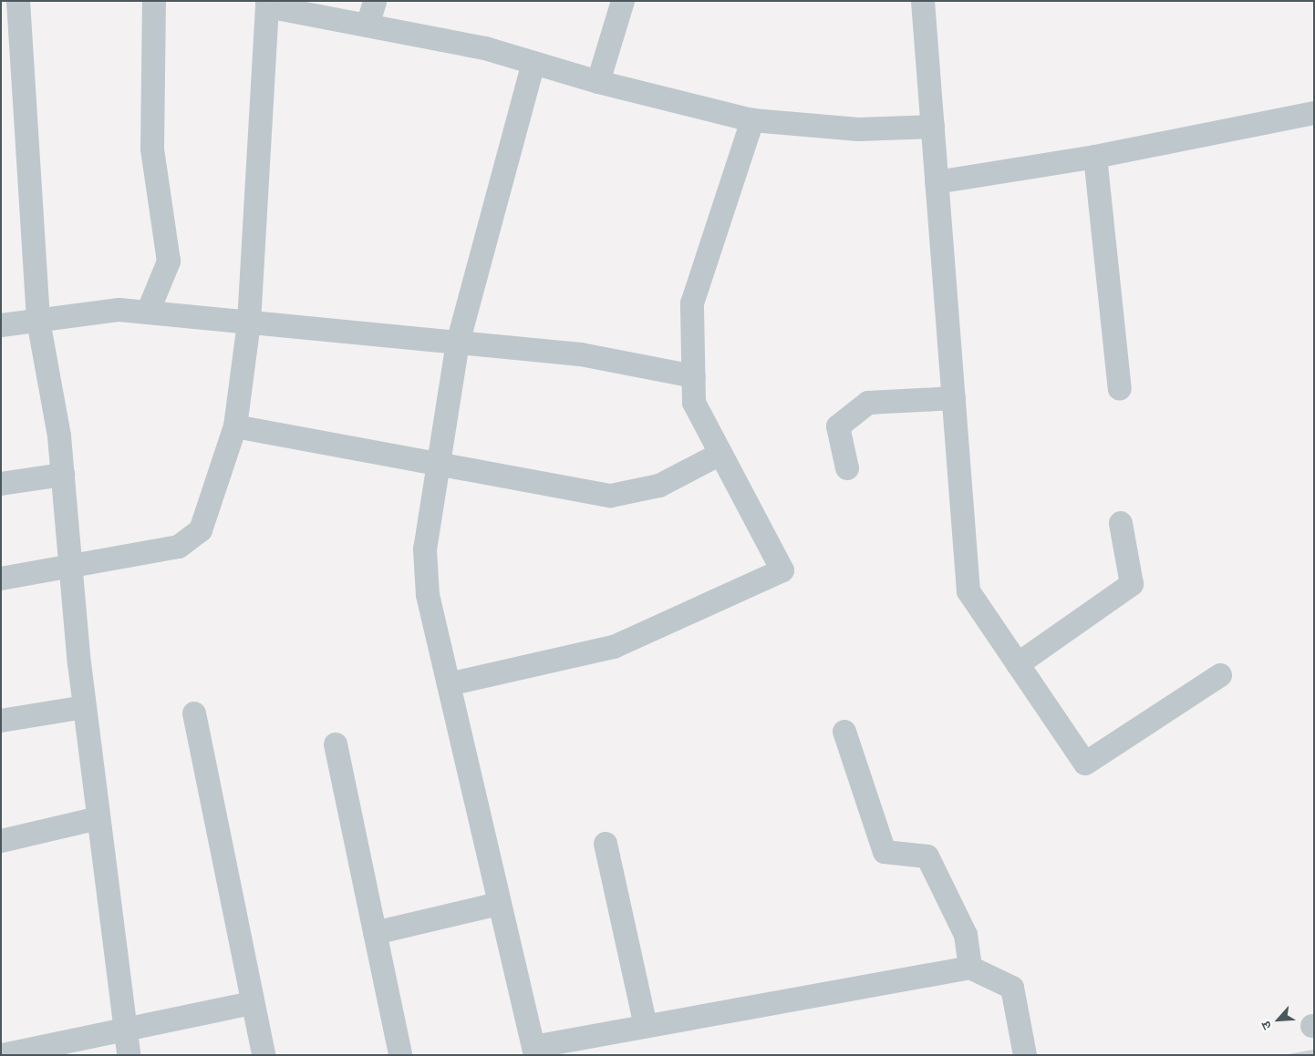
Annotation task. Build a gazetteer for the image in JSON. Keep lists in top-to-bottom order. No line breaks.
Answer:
{"north":"bottom left"}
